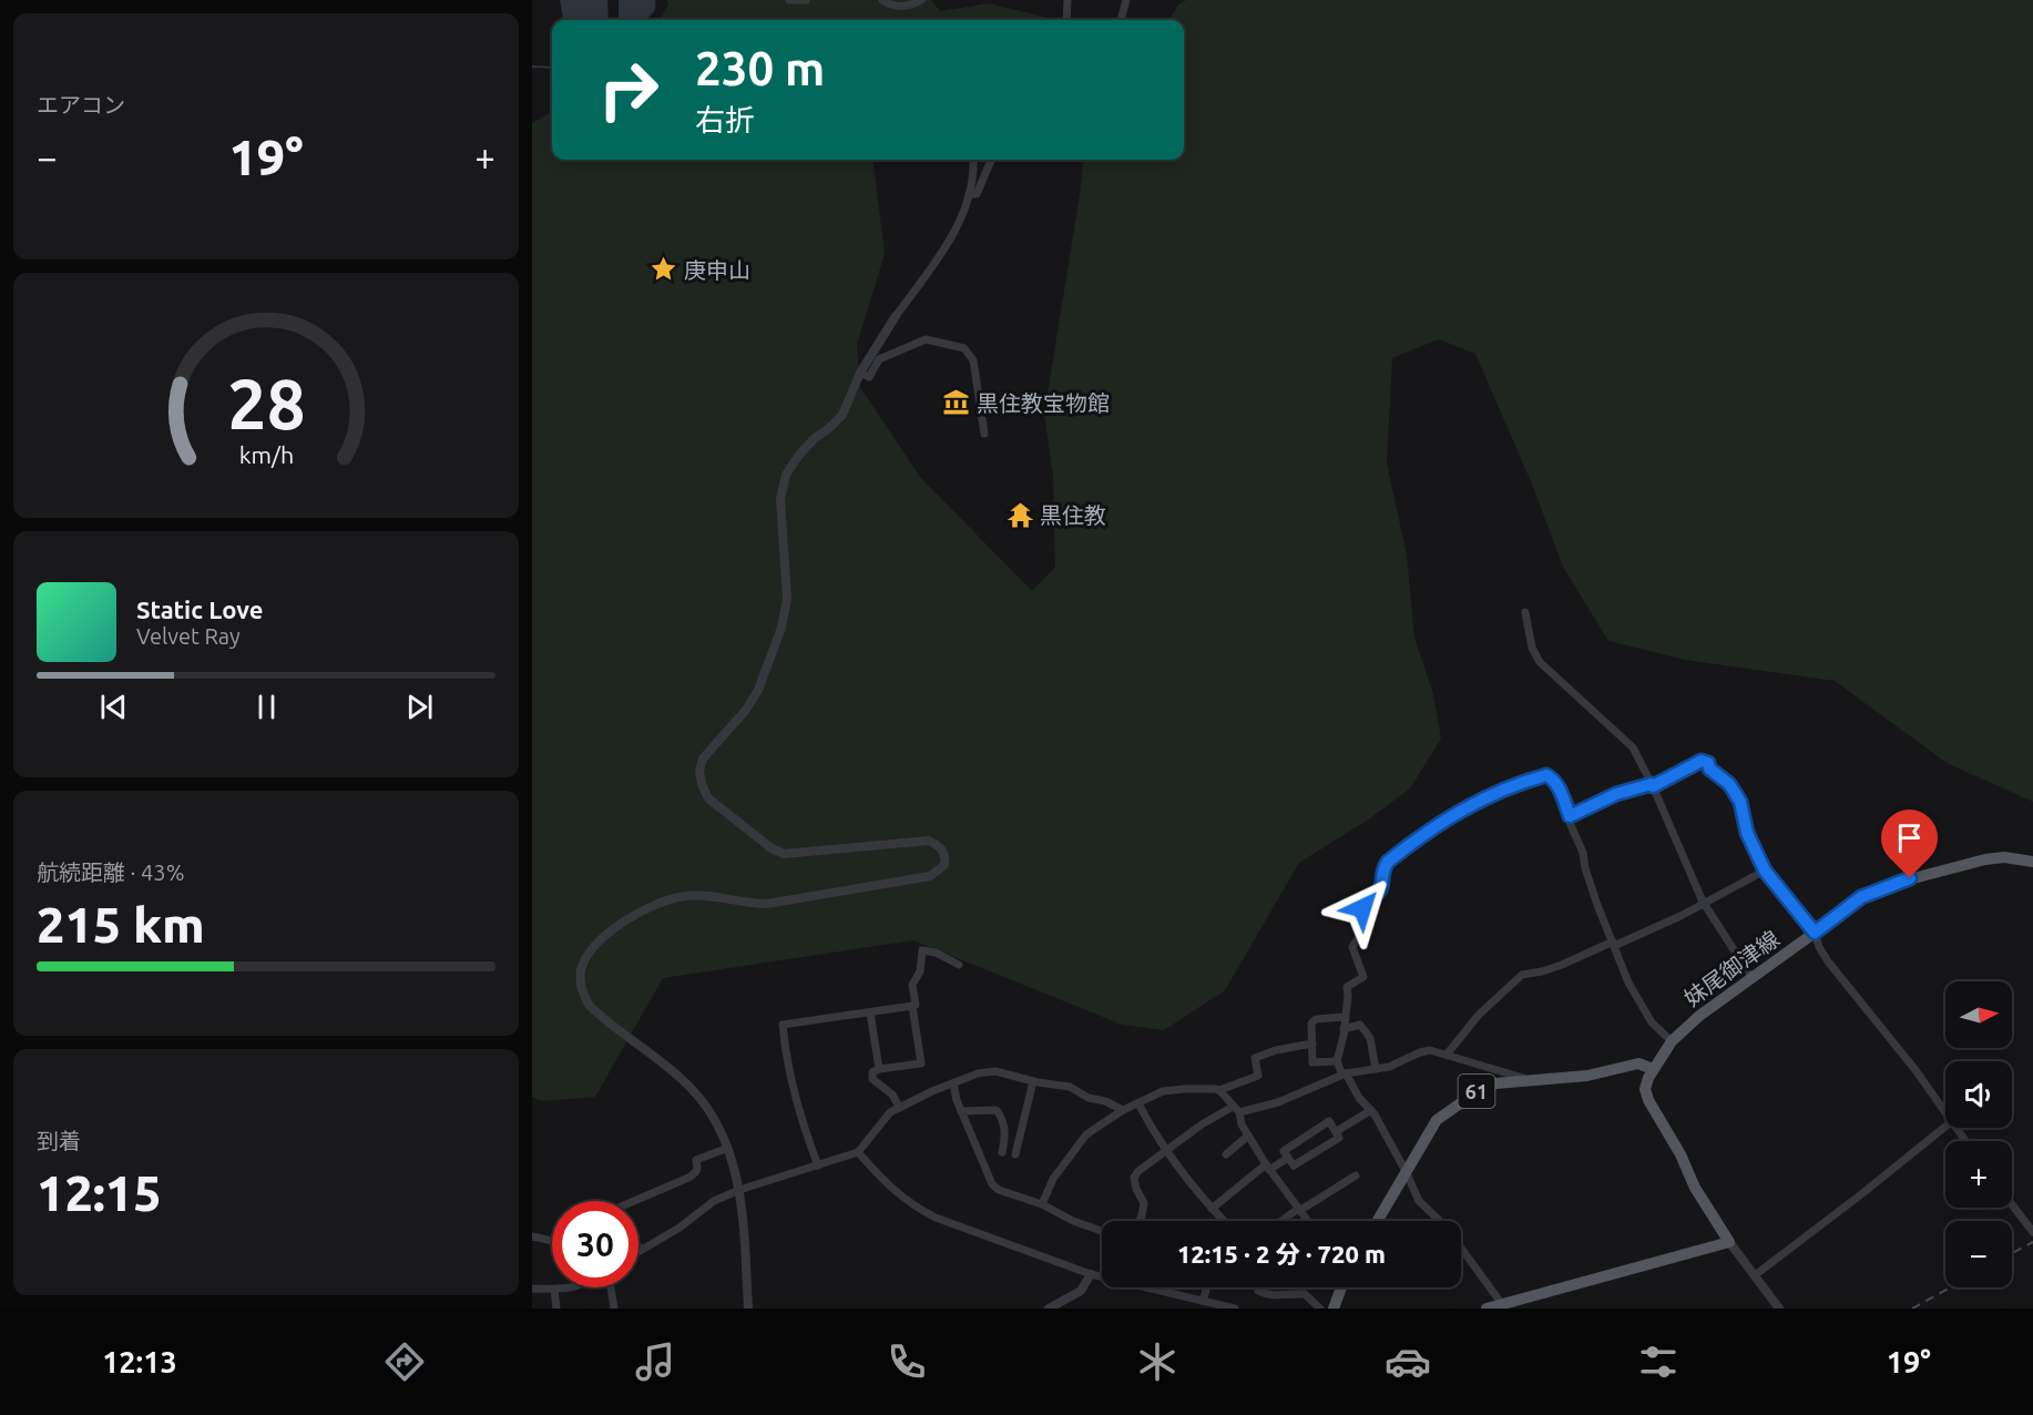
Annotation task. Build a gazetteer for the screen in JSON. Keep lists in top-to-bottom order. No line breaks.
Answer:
{"streets":{"main road":["妹尾御津線","61"]},"crossings":[["妹尾御津線","61"]],"places":{"place":["庚申山"],"museum":["黒住教宝物館"],"temple":["黒住教"]},"north":"right","page":{"tile":["エアコン",["航続距離 · 43%","215 km"],["到着","12:15"]],"turn":["230 m","右折"],"heat":["−","19°","+"],"song":["Static Love","Velvet Ray"],"map_buttons":["+","−"],"limit":"30","trip":"12:15 · 2 分 · 720 m","tabs":["12:13","19°"],"gauge":["28","km/h"]}}
